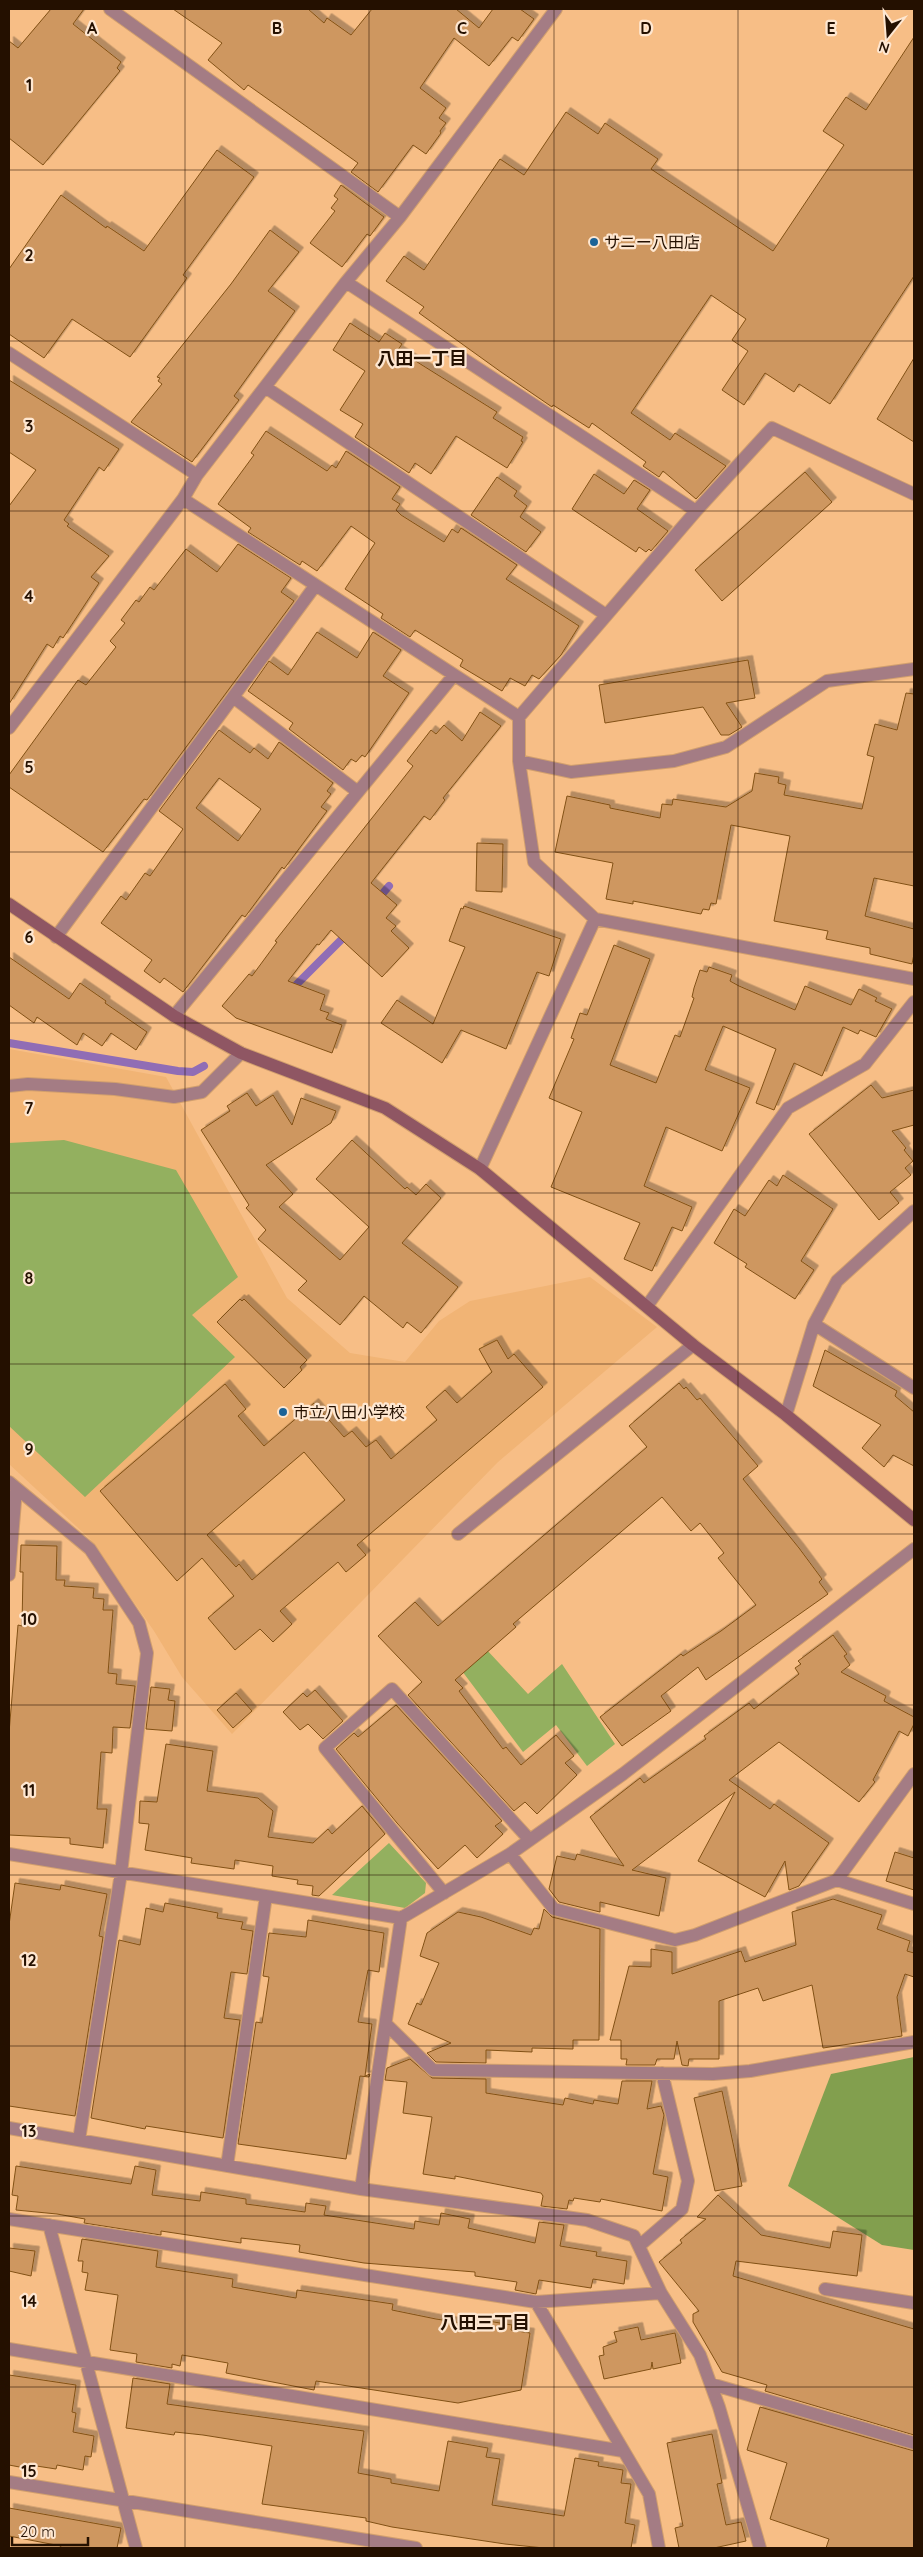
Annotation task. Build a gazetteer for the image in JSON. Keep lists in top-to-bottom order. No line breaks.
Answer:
{"districts":["八田一丁目","八田三丁目"],"places":["サニー八田店","市立八田小学校"],"scale_bar":"20 m","north":"bottom","grid":{"columns":["A","B","C","D","E"],"rows":["1","2","3","4","5","6","7","8","9","10","11","12","13","14","15"]}}
